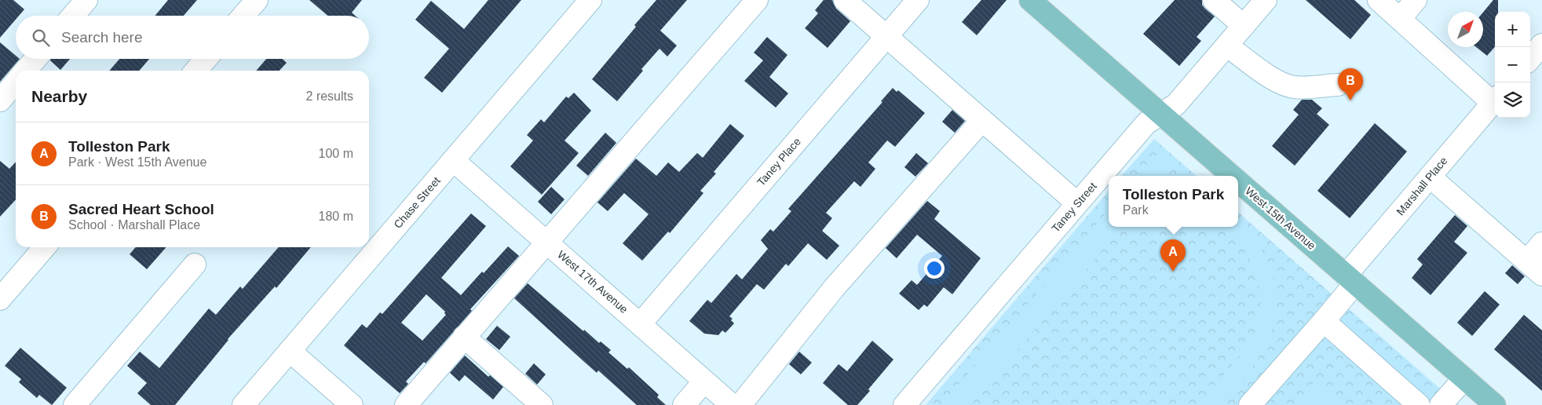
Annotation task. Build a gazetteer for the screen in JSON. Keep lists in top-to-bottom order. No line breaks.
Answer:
{"streets":{"main road":["West 15th Avenue"],"street":["Taney Place","Marshall Place","Chase Street","Taney Street","West 17th Avenue"]},"crossings":[["Taney Place","West 17th Avenue"],["Marshall Place","West 15th Avenue"],["Chase Street","West 17th Avenue"],["Taney Street","West 15th Avenue"]],"north":"top right","page":{"map_buttons":["+","−"],"search":"Search here","pins":["B","A"],"heading":["Nearby","2 results"],"list":[{"mark":"A","name":"Tolleston Park","note":"Park · West 15th Avenue","value":"100 m"},{"mark":"B","name":"Sacred Heart School","note":"School · Marshall Place","value":"180 m"}],"popup":["Tolleston Park","Park"]}}
